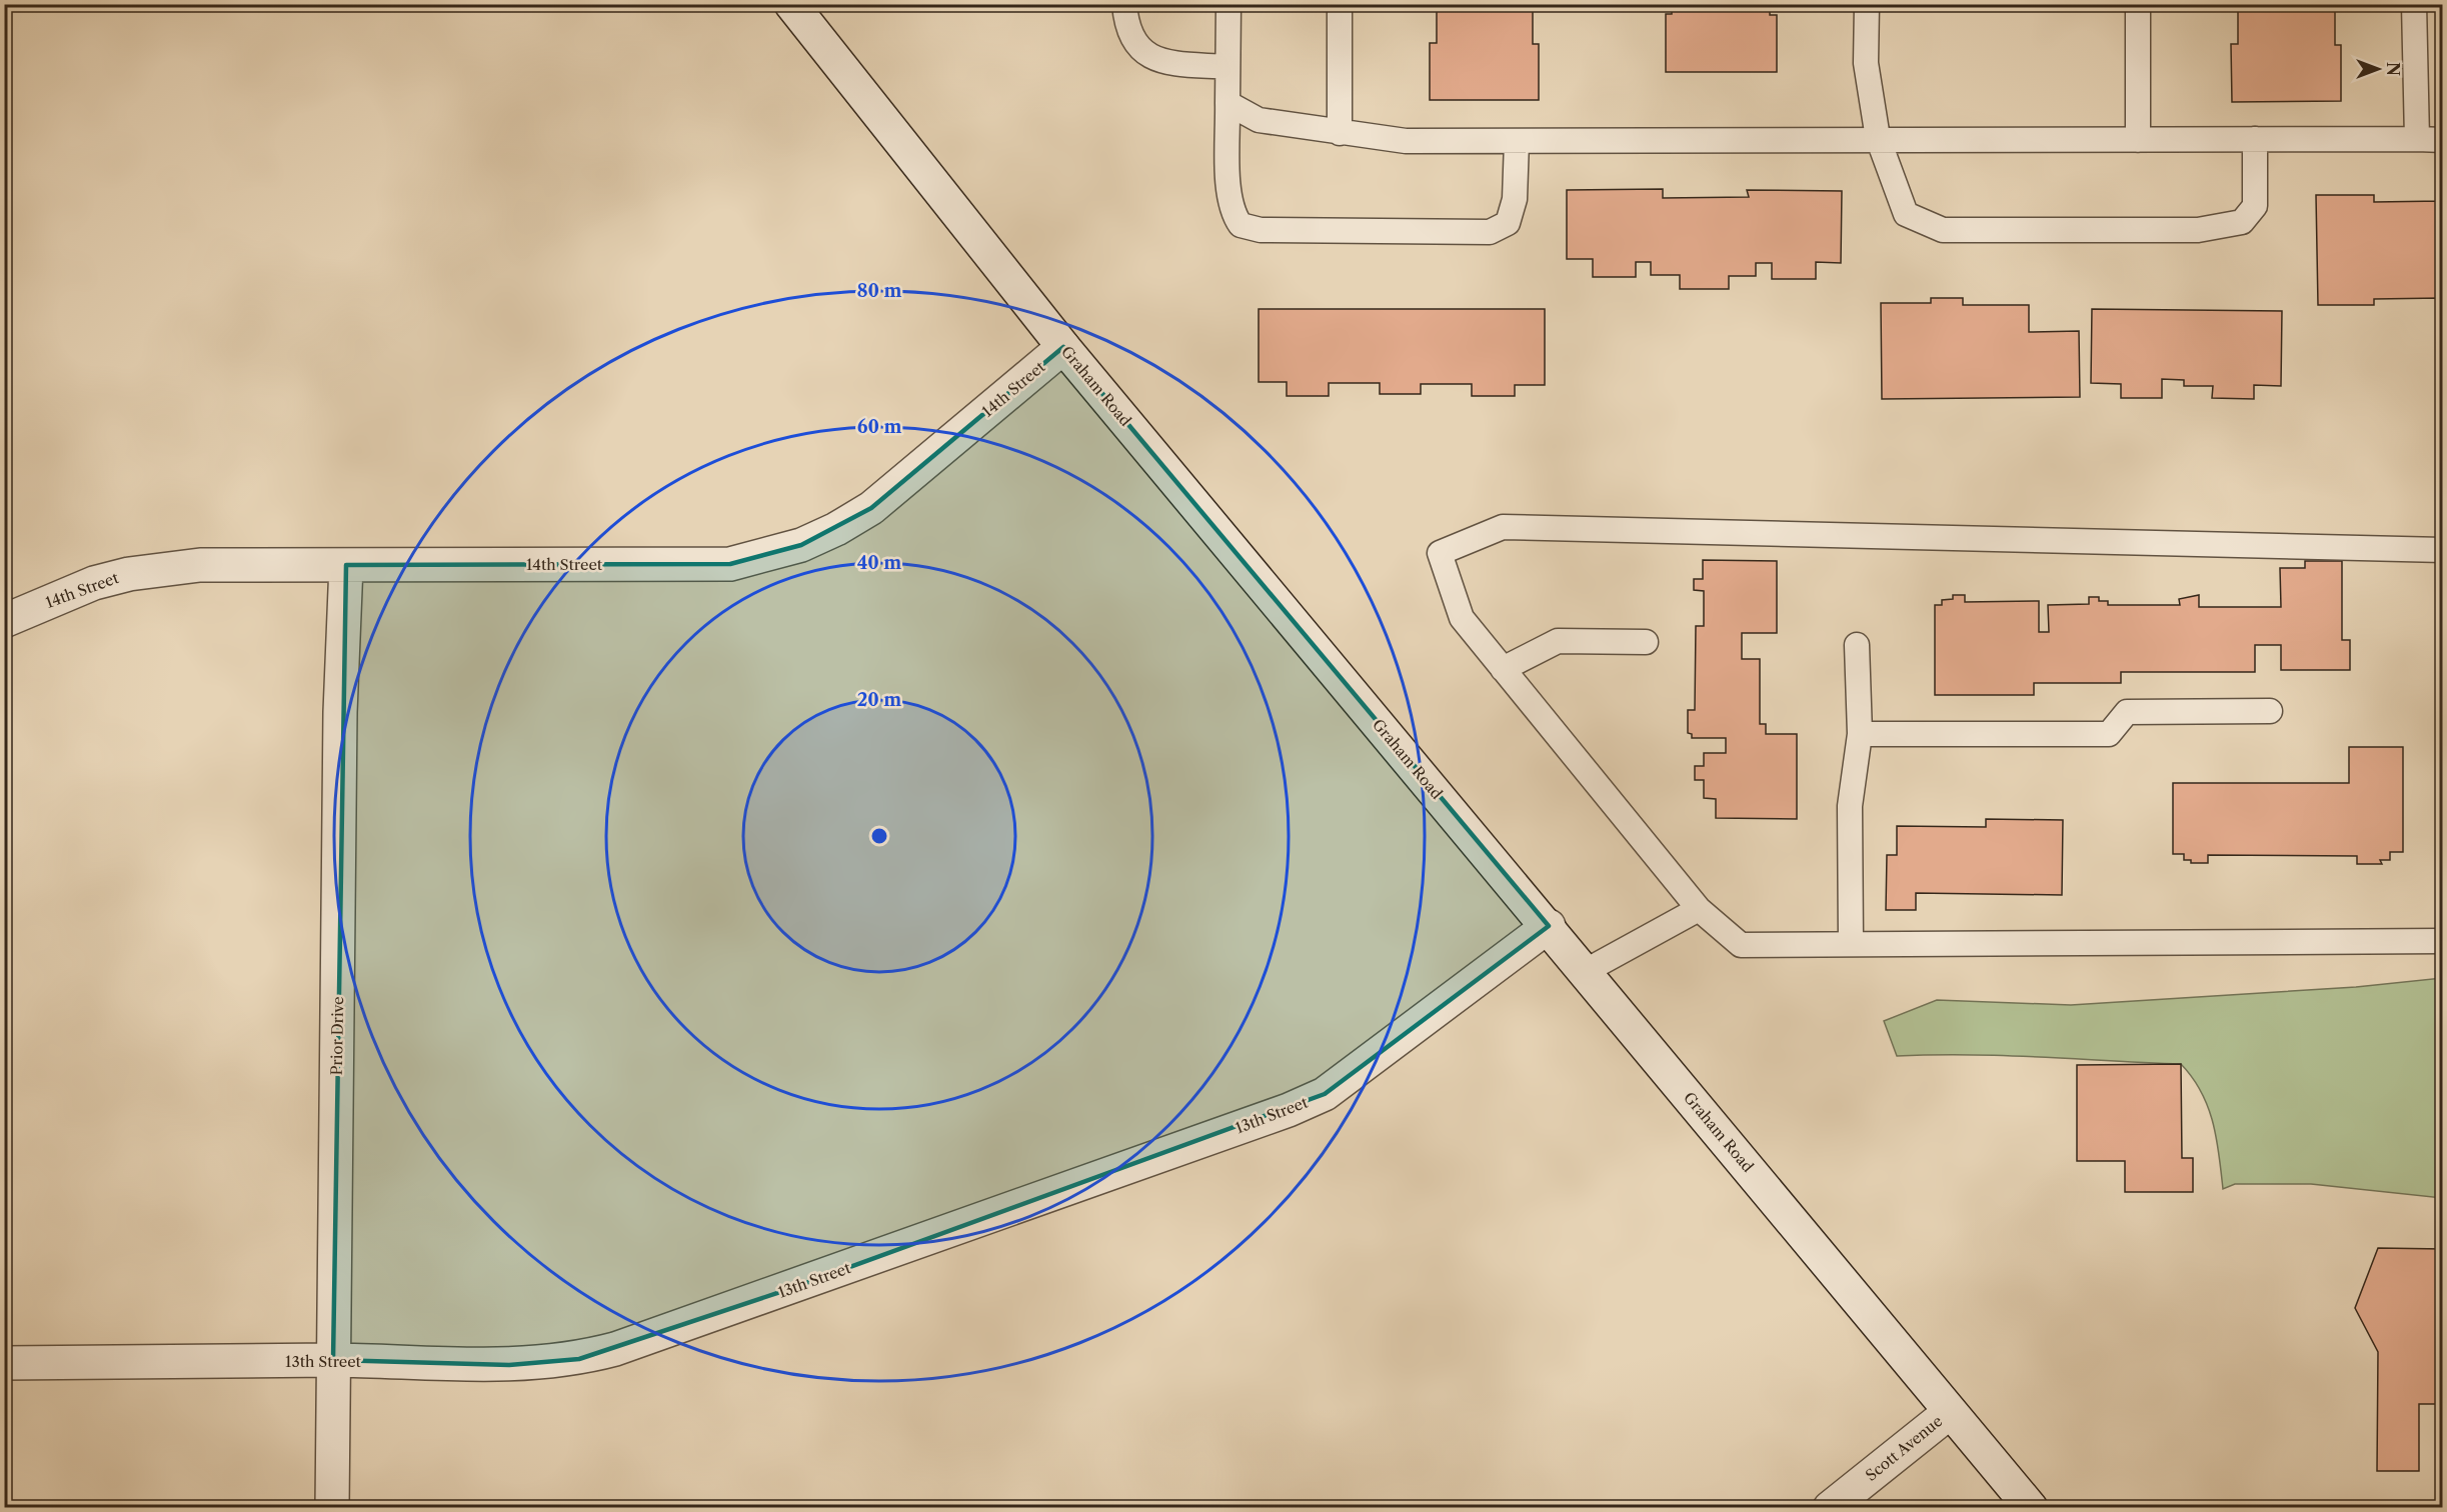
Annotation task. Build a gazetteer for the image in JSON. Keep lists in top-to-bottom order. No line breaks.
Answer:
{"streets":{"street":["Graham Road","14th Street","Prior Drive","13th Street","Scott Avenue"]},"crossings":[["Graham Road","14th Street"],["Graham Road","13th Street"],["Graham Road","Scott Avenue"],["14th Street","Prior Drive"],["Prior Drive","13th Street"]],"north":"right","rings":["80 m","60 m","40 m","20 m"]}
